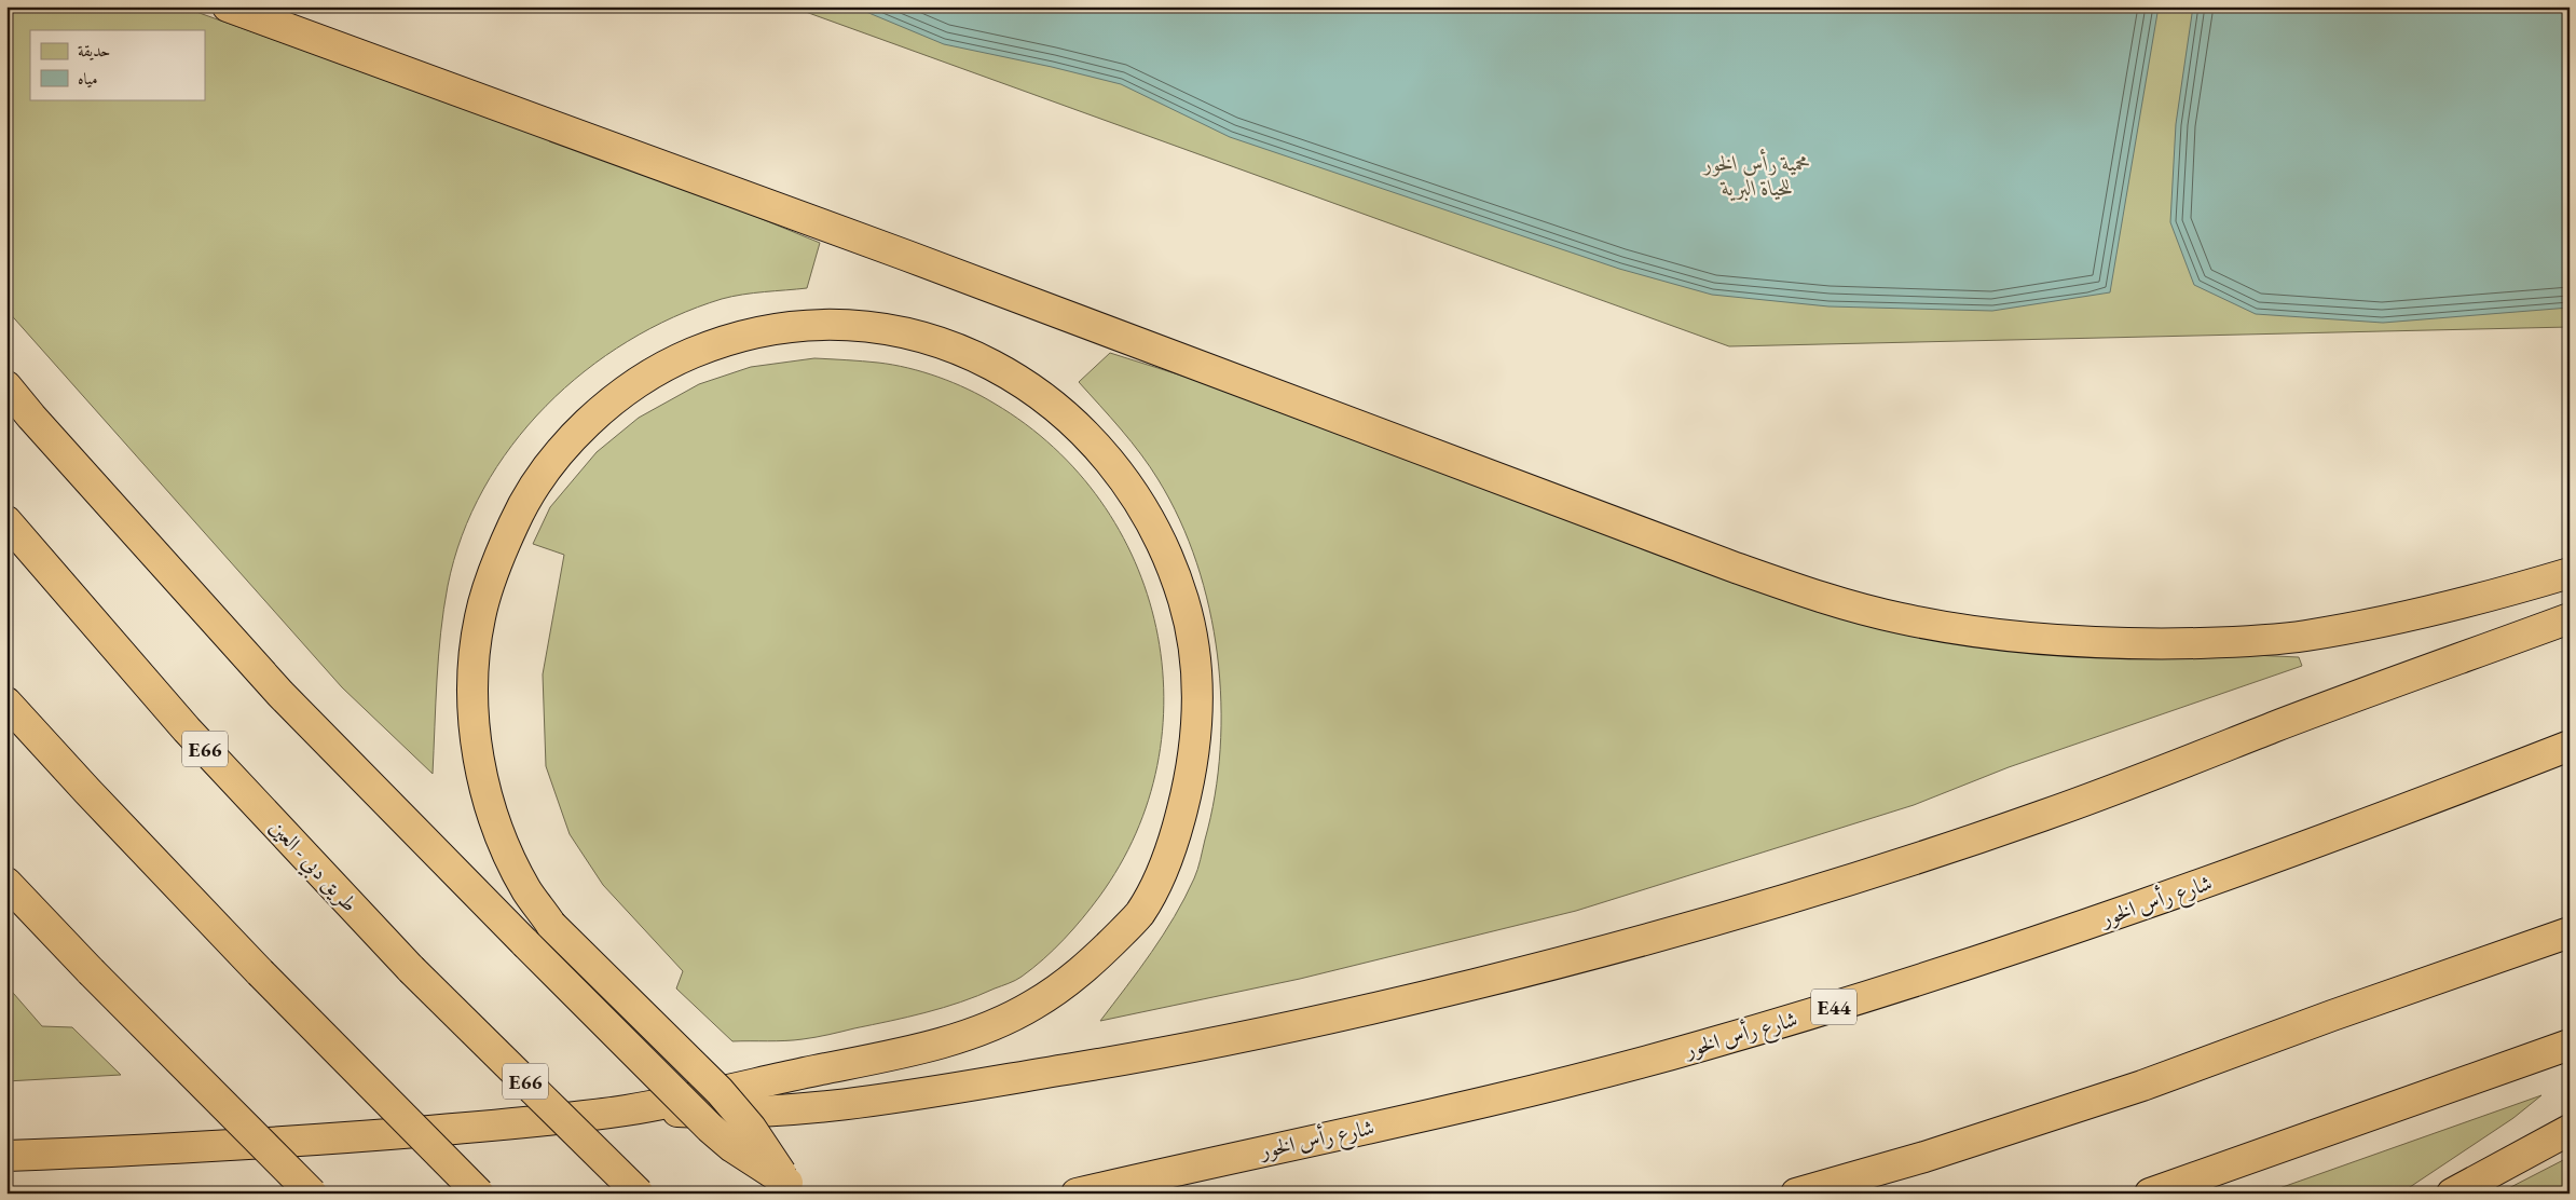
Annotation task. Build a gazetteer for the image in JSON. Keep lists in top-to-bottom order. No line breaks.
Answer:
{"streets":{"highway":["E66","طريق دبي - العين","شارع رأس الخور","E44"]},"parks":["محمية رأس الخور للحياة البرية"],"legend":["حديقة","مياه"]}
